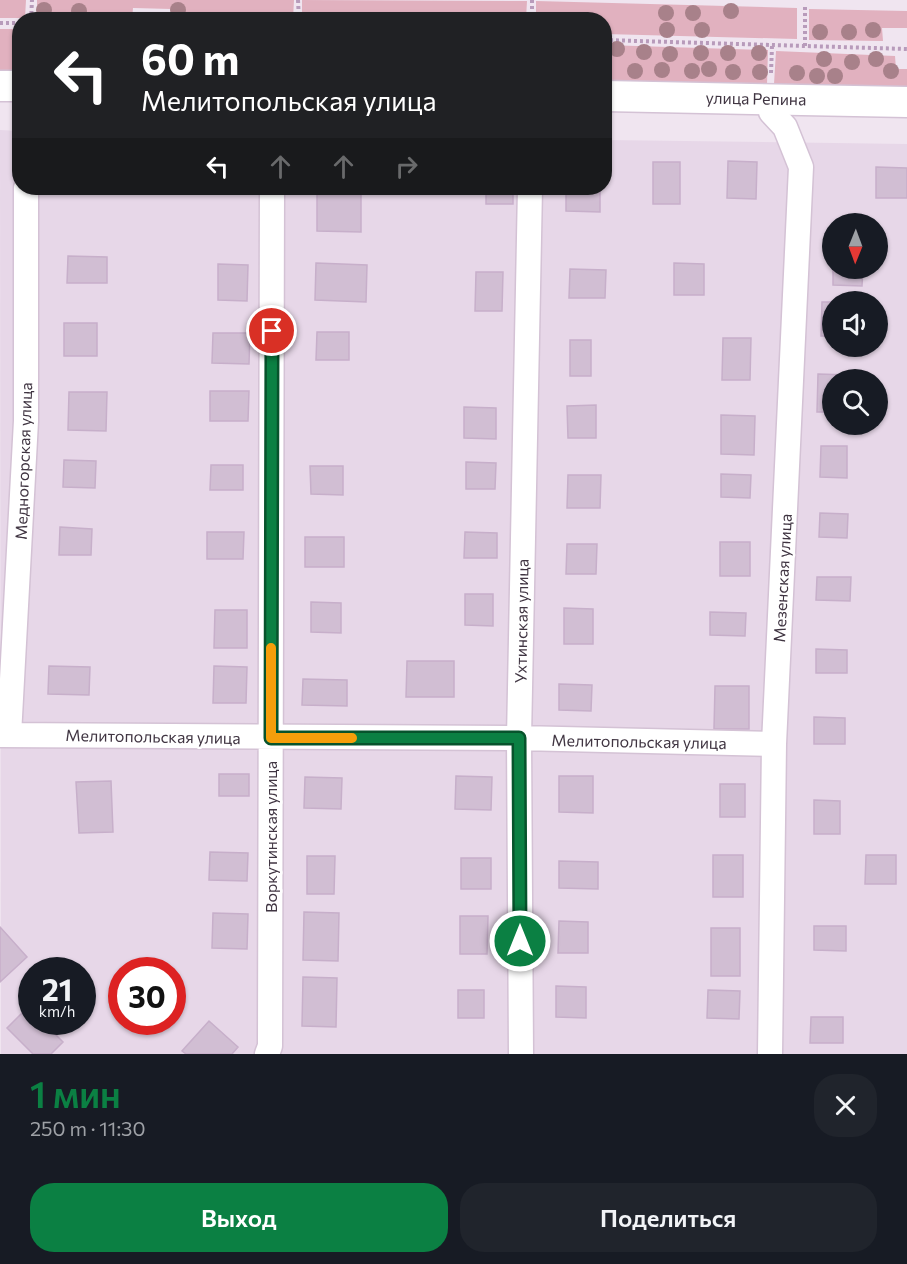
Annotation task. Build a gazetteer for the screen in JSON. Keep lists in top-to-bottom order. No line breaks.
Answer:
{"streets":{"street":["улица Репина","Медногорская улица","Мезенская улица","Ухтинская улица","Мелитопольская улица","Воркутинская улица"]},"crossings":[["Медногорская улица","Мелитопольская улица"],["Мезенская улица","Мелитопольская улица"],["Ухтинская улица","Мелитопольская улица"],["Мелитопольская улица","Воркутинская улица"]],"north":"bottom","page":{"turn":["60 m","Мелитопольская улица"],"speed":"21 km/h","limit":"30","heading":["1 мин","250 m · 11:30"],"buttons":["Выход","Поделиться"]}}
